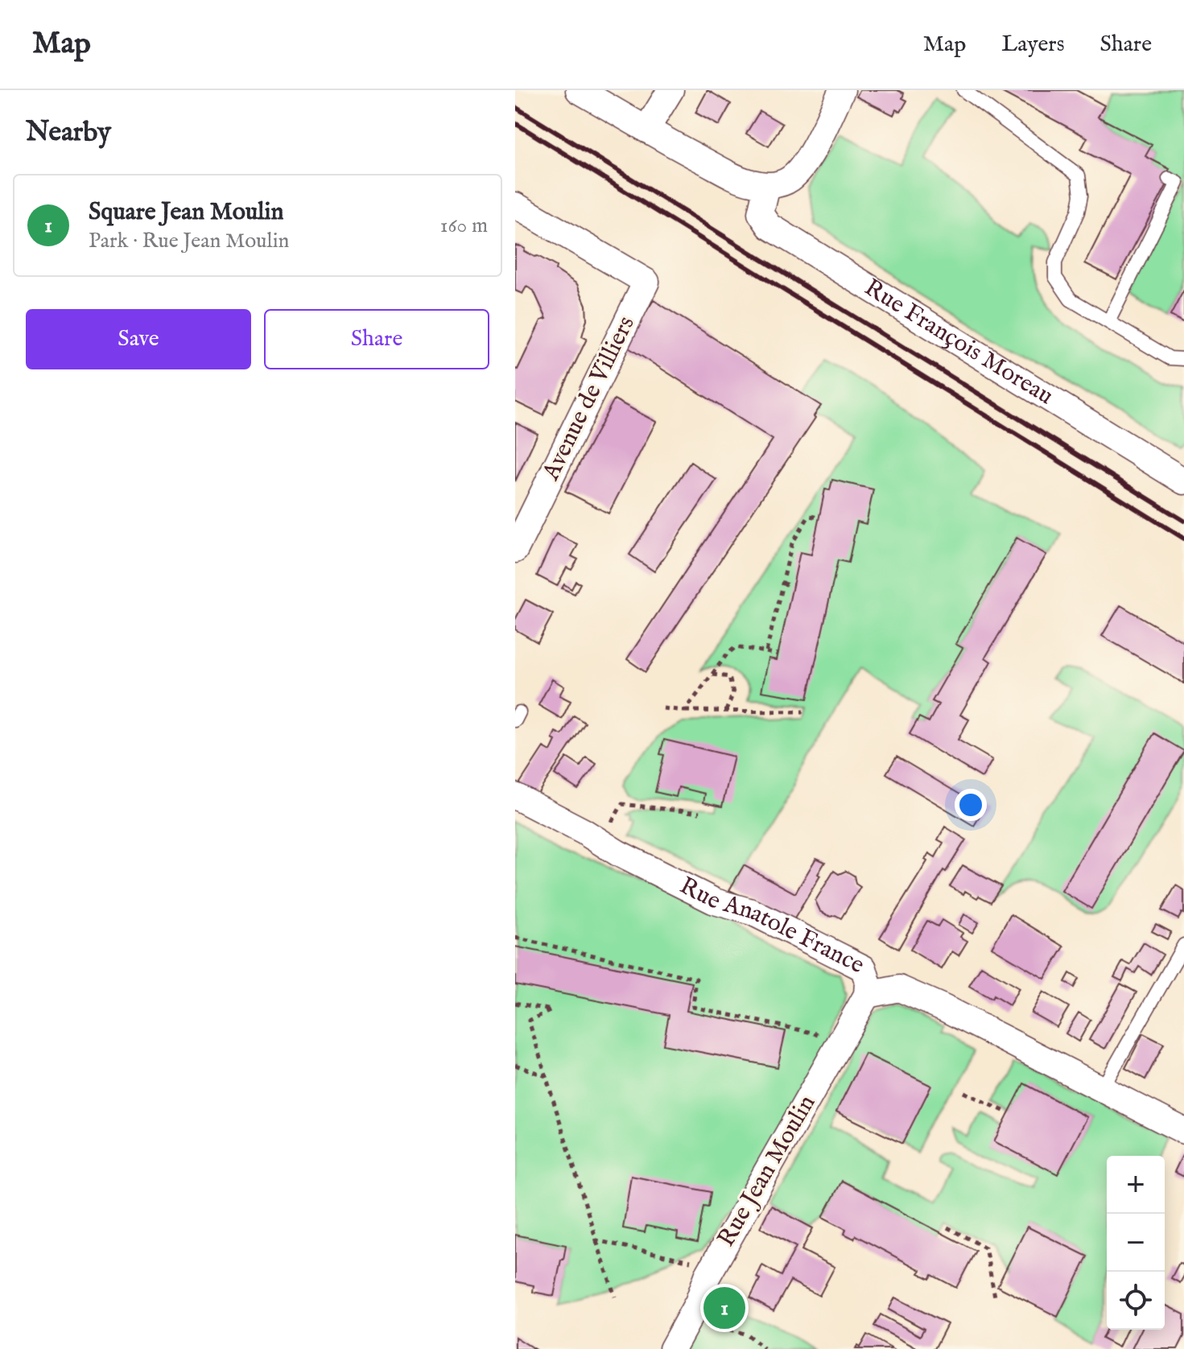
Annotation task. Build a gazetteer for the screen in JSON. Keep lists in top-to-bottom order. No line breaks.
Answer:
{"streets":{"street":["Rue François Moreau","Avenue de Villiers","Rue Anatole France","Rue Jean Moulin"]},"crossings":[["Rue Anatole France","Rue Jean Moulin"]],"page":{"header":"Map","nav":["Map","Layers","Share"],"heading":"Nearby","list":[{"mark":"1","name":"Square Jean Moulin","note":"Park · Rue Jean Moulin","value":"160 m"}],"buttons":["Save","Share"],"map_buttons":["+","−"],"pins":"1"}}
